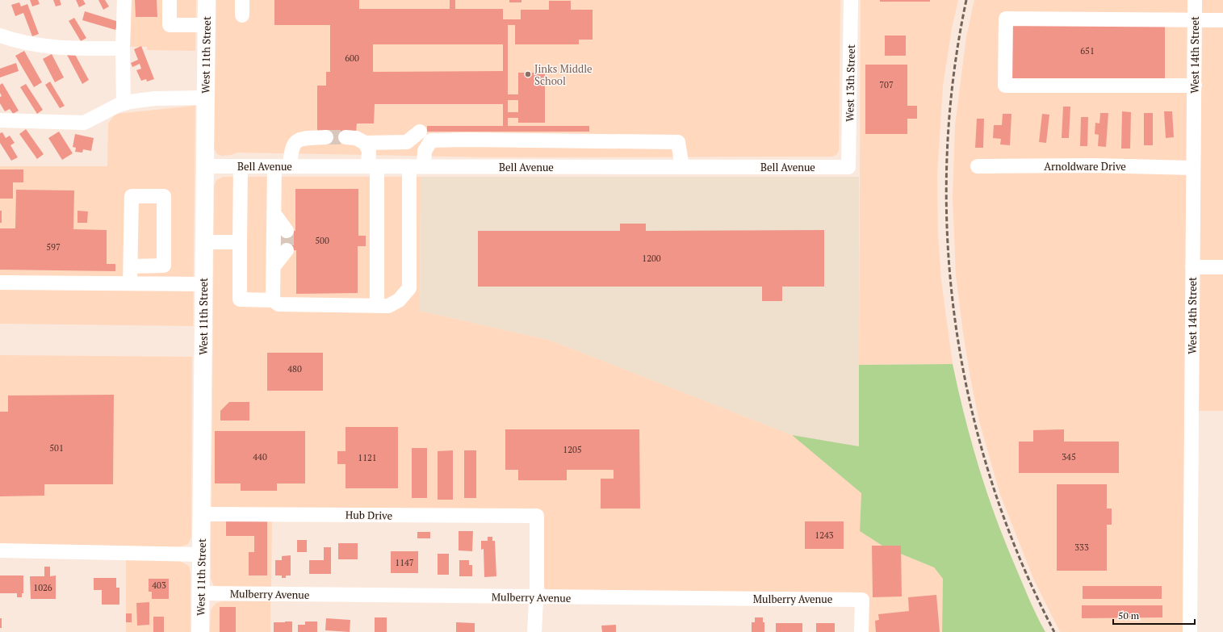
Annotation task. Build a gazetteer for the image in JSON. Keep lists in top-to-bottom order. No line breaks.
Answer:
{"streets":{"main road":["West 11th Street"],"street":["West 14th Street","West 13th Street","Bell Avenue","Arnoldware Drive","Hub Drive","Mulberry Avenue"]},"crossings":[["West 11th Street","Bell Avenue"],["West 11th Street","Hub Drive"],["West 11th Street","Mulberry Avenue"],["West 14th Street","Arnoldware Drive"],["West 13th Street","Bell Avenue"],["Hub Drive","Mulberry Avenue"]],"places":["Jinks Middle School"],"house_numbers":["651","600","707","500","597","1200","480","501","1205","440","345","1121","1243","333","1147","403","1026"],"scale_bar":"50 m"}
